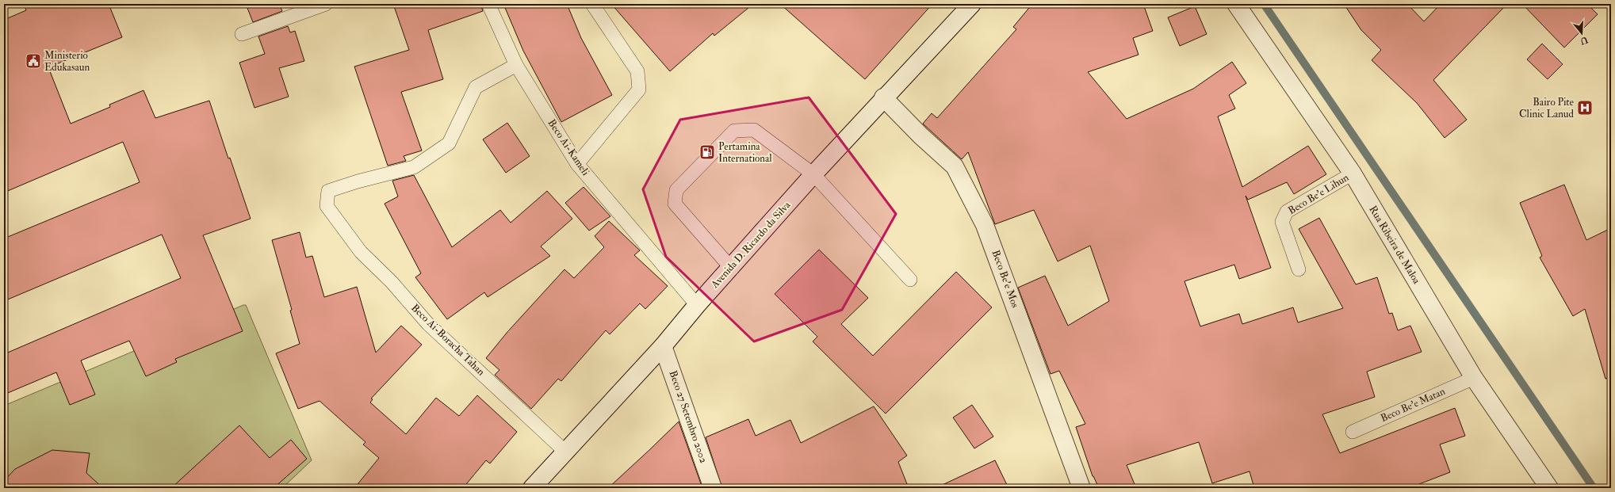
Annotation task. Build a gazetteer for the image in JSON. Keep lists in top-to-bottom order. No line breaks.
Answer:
{"streets":{"street":["Avenida D. Ricardo da Silva","Rua Ribeira de Maloa","Beco Be'e Mos","Beco 27 Setembro 2002"],"lane":["Beco Ai-Kameli","Beco Be'e Lihun","Beco Ai-Boracha Tahan","Beco Be'e Matan"]},"crossings":[["Beco Ai-Kameli","Avenida D. Ricardo da Silva"],["Beco Ai-Kameli","Beco Ai-Boracha Tahan"],["Beco Be'e Lihun","Rua Ribeira de Maloa"],["Avenida D. Ricardo da Silva","Beco Be'e Mos"],["Avenida D. Ricardo da Silva","Beco Ai-Boracha Tahan"],["Avenida D. Ricardo da Silva","Beco 27 Setembro 2002"],["Rua Ribeira de Maloa","Beco Be'e Matan"]],"places":{"public building":["Ministerio Edukasaun"],"hospital":["Bairo Pite Clinic Lanud"],"fuel station":["Pertamina International"]},"north":"bottom"}
